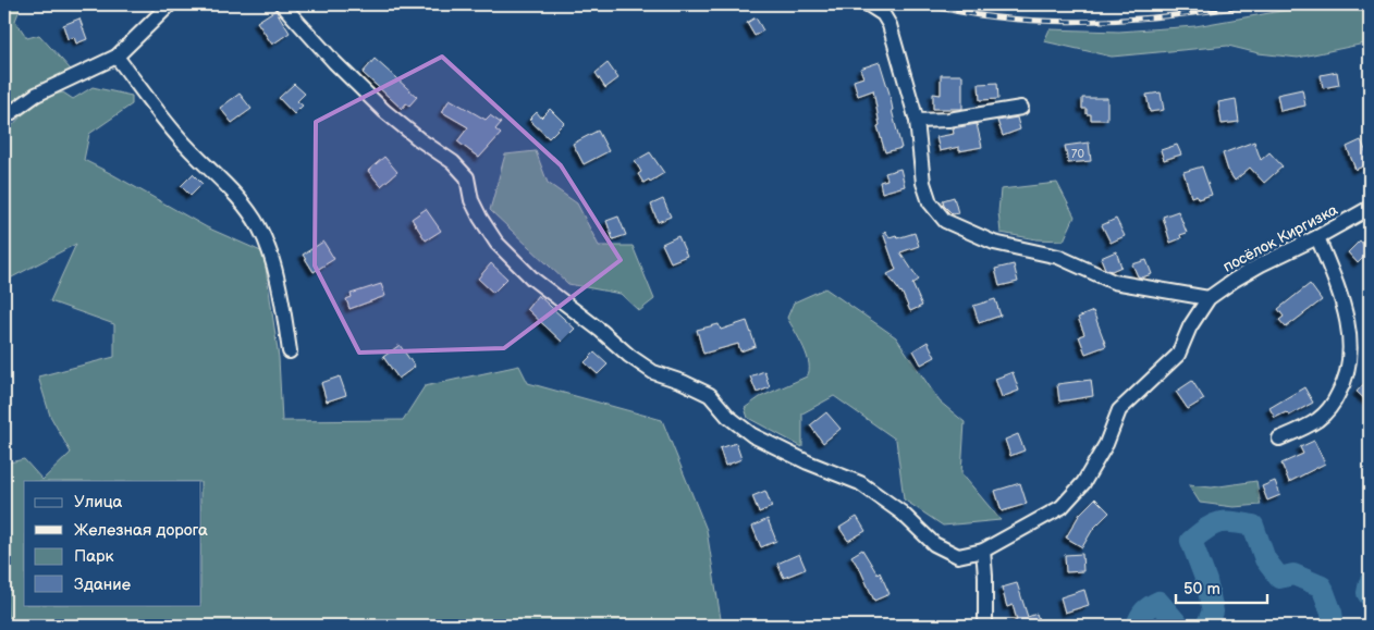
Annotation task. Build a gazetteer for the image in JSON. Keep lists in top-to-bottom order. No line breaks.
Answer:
{"streets":{"street":["посёлок Киргизка"]},"house_numbers":["70"],"legend":["Улица","Железная дорога","Парк","Здание"],"scale_bar":"50 m"}
